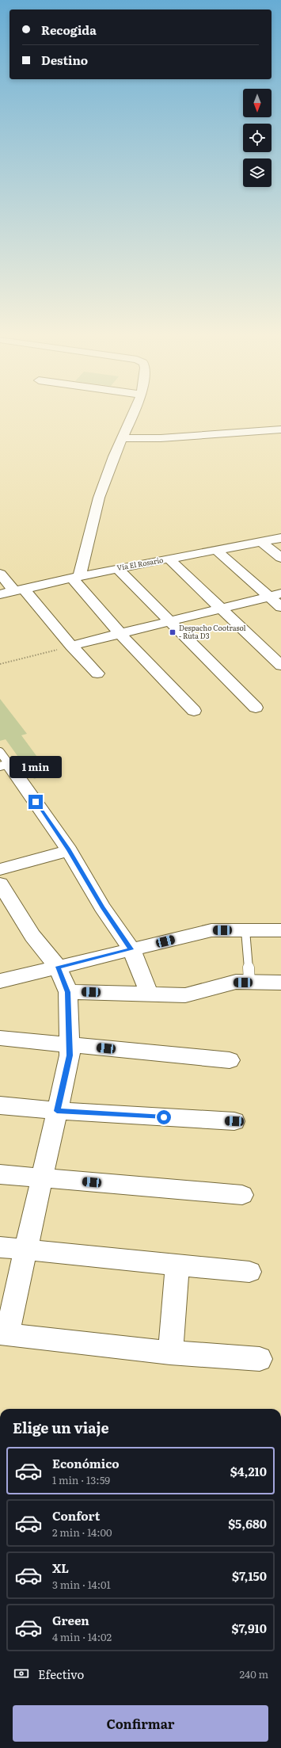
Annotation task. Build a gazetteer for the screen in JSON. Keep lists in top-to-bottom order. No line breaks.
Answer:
{"streets":{"street":["Vía El Rosario"]},"places":{"transit":["Despacho Cootrasol - Ruta D3"]},"north":"bottom","page":{"banner":["Recogida","Destino"],"bubble":"1 min","heading":"Elige un viaje","list":[{"name":"Económico","note":"1 min · 13:59","value":"$4,210"},{"name":"Confort","note":"2 min · 14:00","value":"$5,680"},{"name":"XL","note":"3 min · 14:01","value":"$7,150"},{"name":"Green","note":"4 min · 14:02","value":"$7,910"}],"pay":["Efectivo","240 m"],"buttons":"Confirmar"}}
